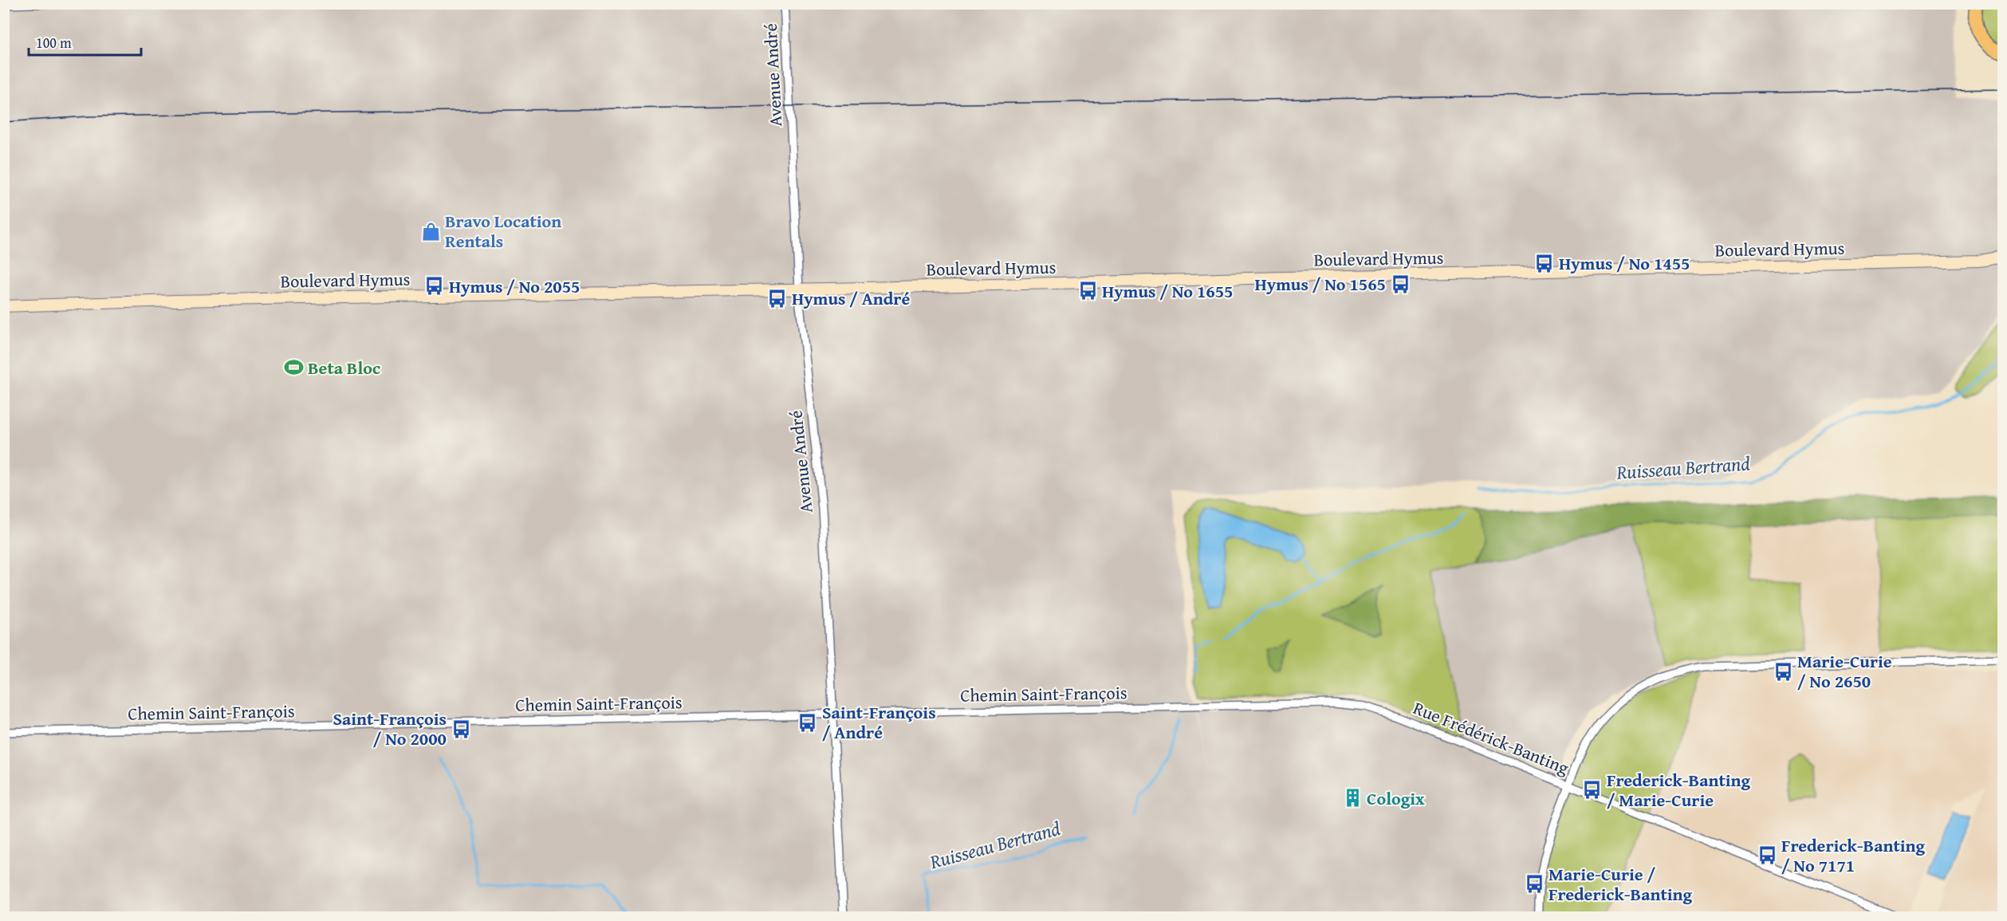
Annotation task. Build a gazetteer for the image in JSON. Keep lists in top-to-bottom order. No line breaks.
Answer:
{"streets":{"street":["Avenue André","Boulevard Hymus","Chemin Saint-François","Rue Frédérick-Banting"]},"crossings":[["Avenue André","Boulevard Hymus"],["Avenue André","Chemin Saint-François"],["Chemin Saint-François","Rue Frédérick-Banting"]],"water":["Ruisseau Bertrand"],"places":{"shop":["Bravo Location Rentals"],"bus stop":["Hymus / No 1455","Hymus / No 1565","Hymus / No 2055","Hymus / No 1655","Hymus / André","Marie-Curie / No 2650","Saint-François / André","Saint-François / No 2000","Frederick-Banting / Marie-Curie","Frederick-Banting / No 7171","Marie-Curie / Frederick-Banting"],"sports":["Beta Bloc"],"building":["Cologix"]},"scale_bar":"100 m"}
